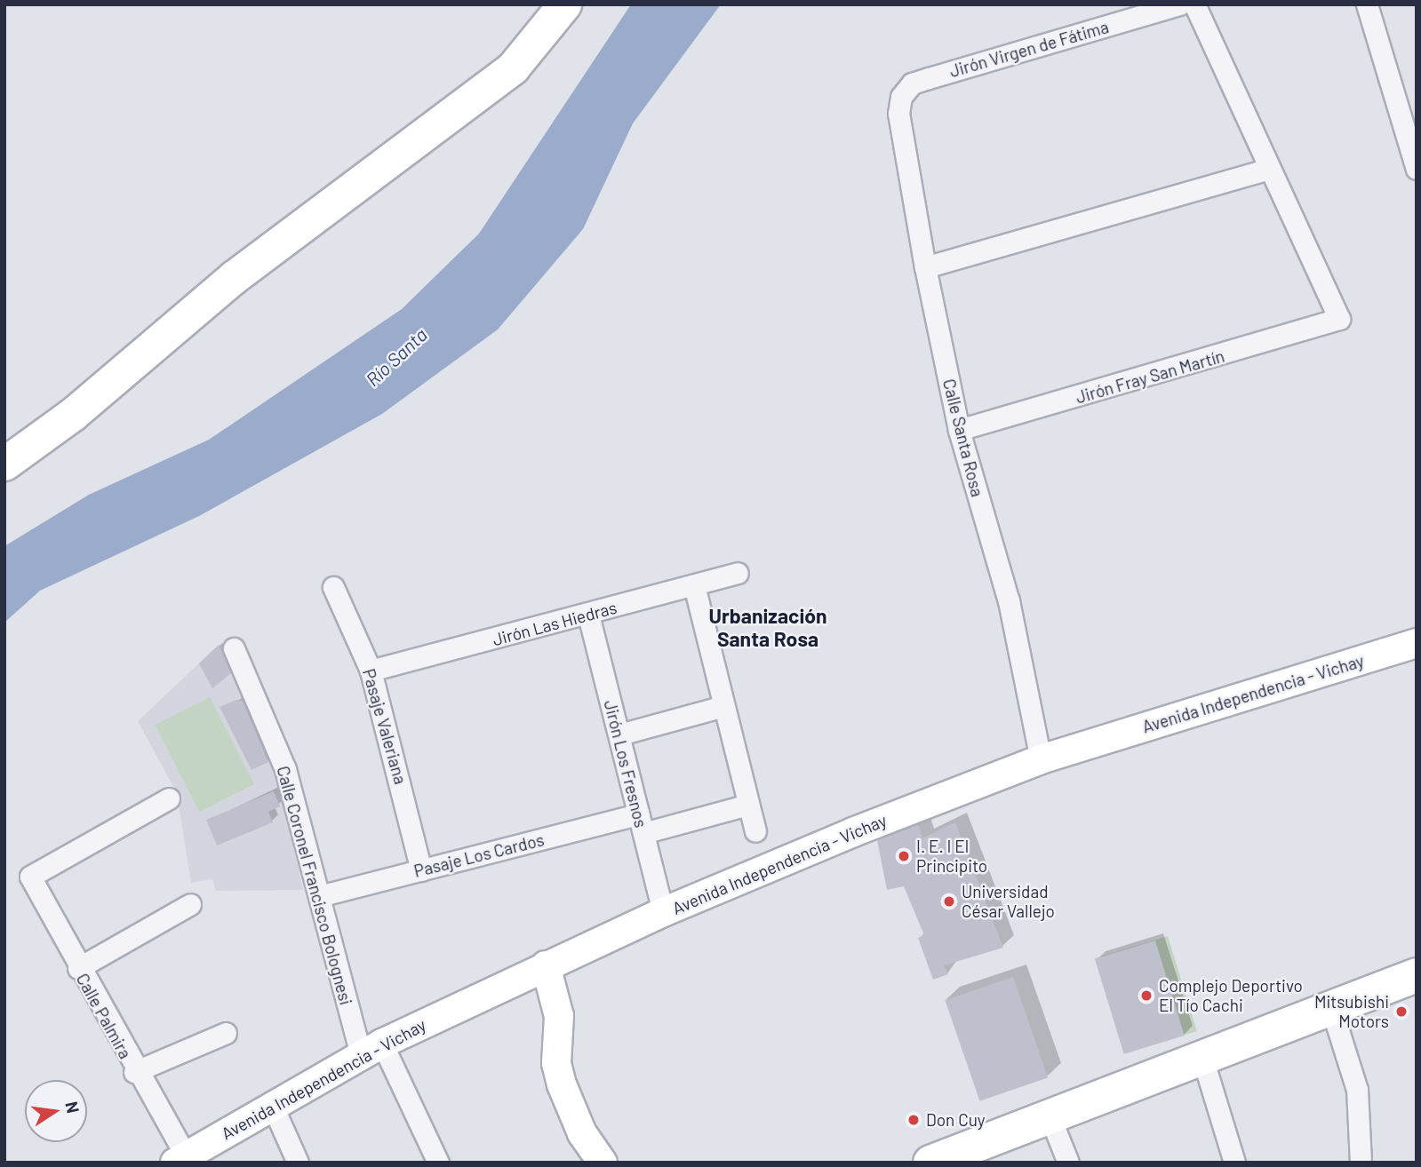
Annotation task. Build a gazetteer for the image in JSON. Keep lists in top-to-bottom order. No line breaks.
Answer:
{"streets":{"main road":["Avenida Independencia - Vichay"],"street":["Jirón Virgen de Fátima","Jirón Fray San Martín","Calle Santa Rosa","Jirón Las Hiedras","Pasaje Valeriana","Jirón Los Fresnos","Pasaje Los Cardos","Calle Coronel Francisco Bolognesi","Calle Palmira"]},"crossings":[["Jirón Virgen de Fátima","Calle Santa Rosa"],["Jirón Fray San Martín","Calle Santa Rosa"],["Calle Santa Rosa","Avenida Independencia - Vichay"],["Jirón Las Hiedras","Pasaje Valeriana"],["Jirón Las Hiedras","Jirón Los Fresnos"],["Avenida Independencia - Vichay","Jirón Los Fresnos"],["Avenida Independencia - Vichay","Calle Coronel Francisco Bolognesi"],["Avenida Independencia - Vichay","Calle Palmira"],["Pasaje Valeriana","Pasaje Los Cardos"],["Jirón Los Fresnos","Pasaje Los Cardos"],["Pasaje Los Cardos","Calle Coronel Francisco Bolognesi"]],"districts":["Urbanización Santa Rosa"],"water":["Río Santa"],"places":["I. E. I El Principito","Universidad César Vallejo","Complejo Deportivo El Tío Cachi","Mitsubishi Motors","Don Cuy"],"north":"right"}
